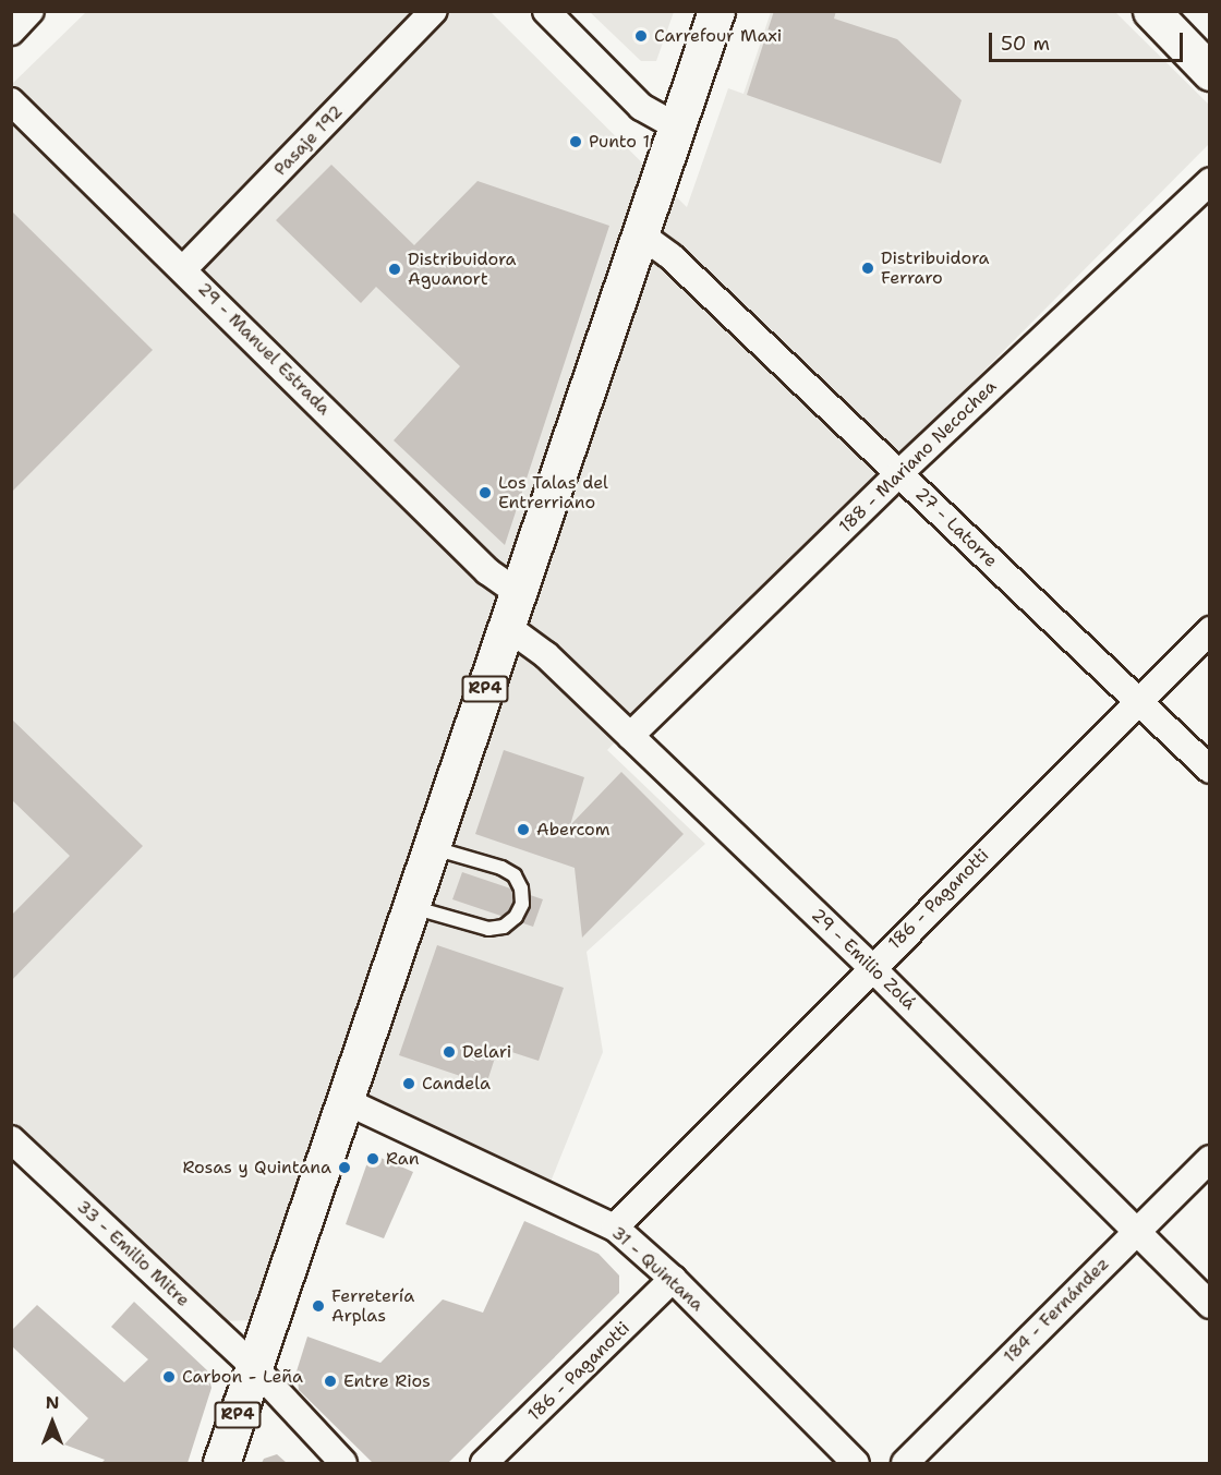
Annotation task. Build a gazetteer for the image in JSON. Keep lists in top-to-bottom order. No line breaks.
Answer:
{"streets":{"main road":["RP4"],"street":["Pasaje 192","29 - Manuel Estrada","188 - Mariano Necochea","27 - Latorre","186 - Paganotti","29 - Emilio Zolá","33 - Emilio Mitre","31 - Quintana","184 - Fernández"]},"crossings":[["Pasaje 192","29 - Manuel Estrada"],["29 - Manuel Estrada","RP4"],["188 - Mariano Necochea","27 - Latorre"],["188 - Mariano Necochea","29 - Emilio Zolá"],["27 - Latorre","RP4"],["27 - Latorre","186 - Paganotti"],["RP4","29 - Emilio Zolá"],["RP4","33 - Emilio Mitre"],["RP4","31 - Quintana"],["186 - Paganotti","29 - Emilio Zolá"],["186 - Paganotti","31 - Quintana"],["29 - Emilio Zolá","184 - Fernández"]],"places":["Carrefour Maxi","Punto 1","Distribuidora Ferraro","Distribuidora Aguanort","Los Talas del Entrerriano","Abercom","Delari","Candela","Ran","Rosas y Quintana","Ferretería Arplas","Carbon - Leña","Entre Rios"],"scale_bar":"50 m","north":"top"}
